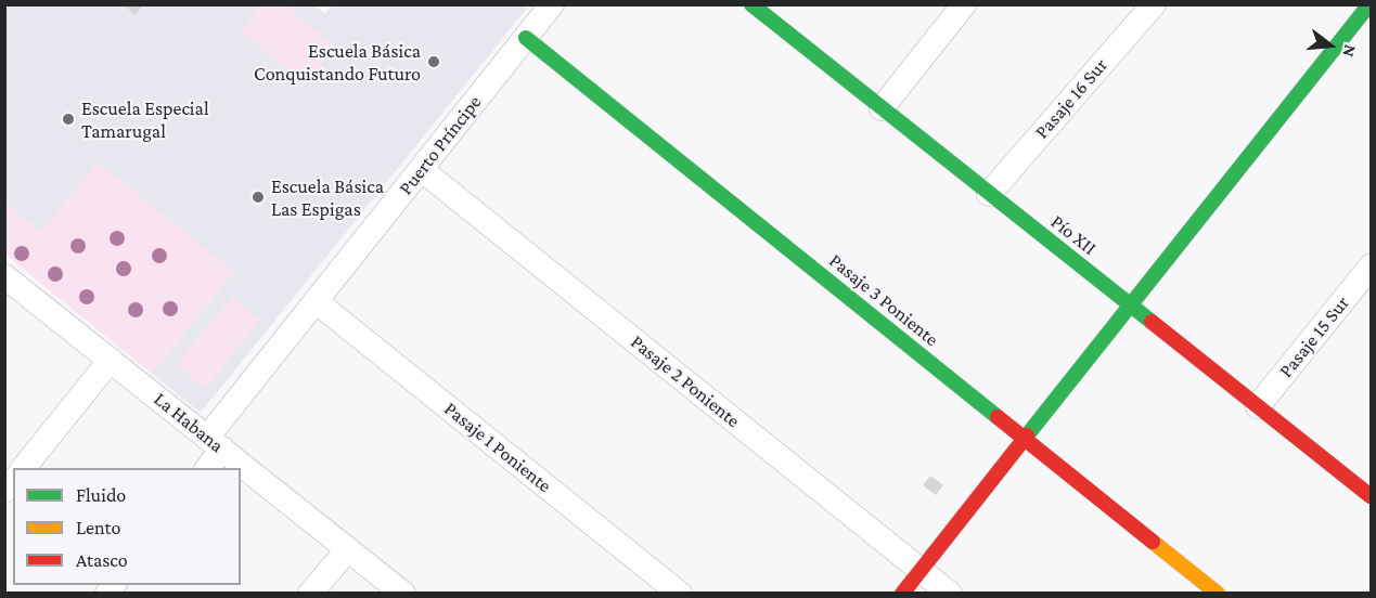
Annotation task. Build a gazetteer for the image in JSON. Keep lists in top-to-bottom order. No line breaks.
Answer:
{"streets":{"street":["Pasaje 16 Sur","Puerto Príncipe","Pío XII","Pasaje 3 Poniente","Pasaje 15 Sur","Pasaje 2 Poniente","La Habana","Pasaje 1 Poniente"]},"crossings":[["Pasaje 16 Sur","Pío XII"],["Puerto Príncipe","Pasaje 3 Poniente"],["Puerto Príncipe","Pasaje 2 Poniente"],["Puerto Príncipe","La Habana"],["Puerto Príncipe","Pasaje 1 Poniente"],["Pío XII","Pasaje 15 Sur"]],"places":["Escuela Básica Conquistando Futuro","Escuela Especial Tamarugal","Escuela Básica Las Espigas"],"legend":["Fluido","Lento","Atasco"],"north":"right"}
